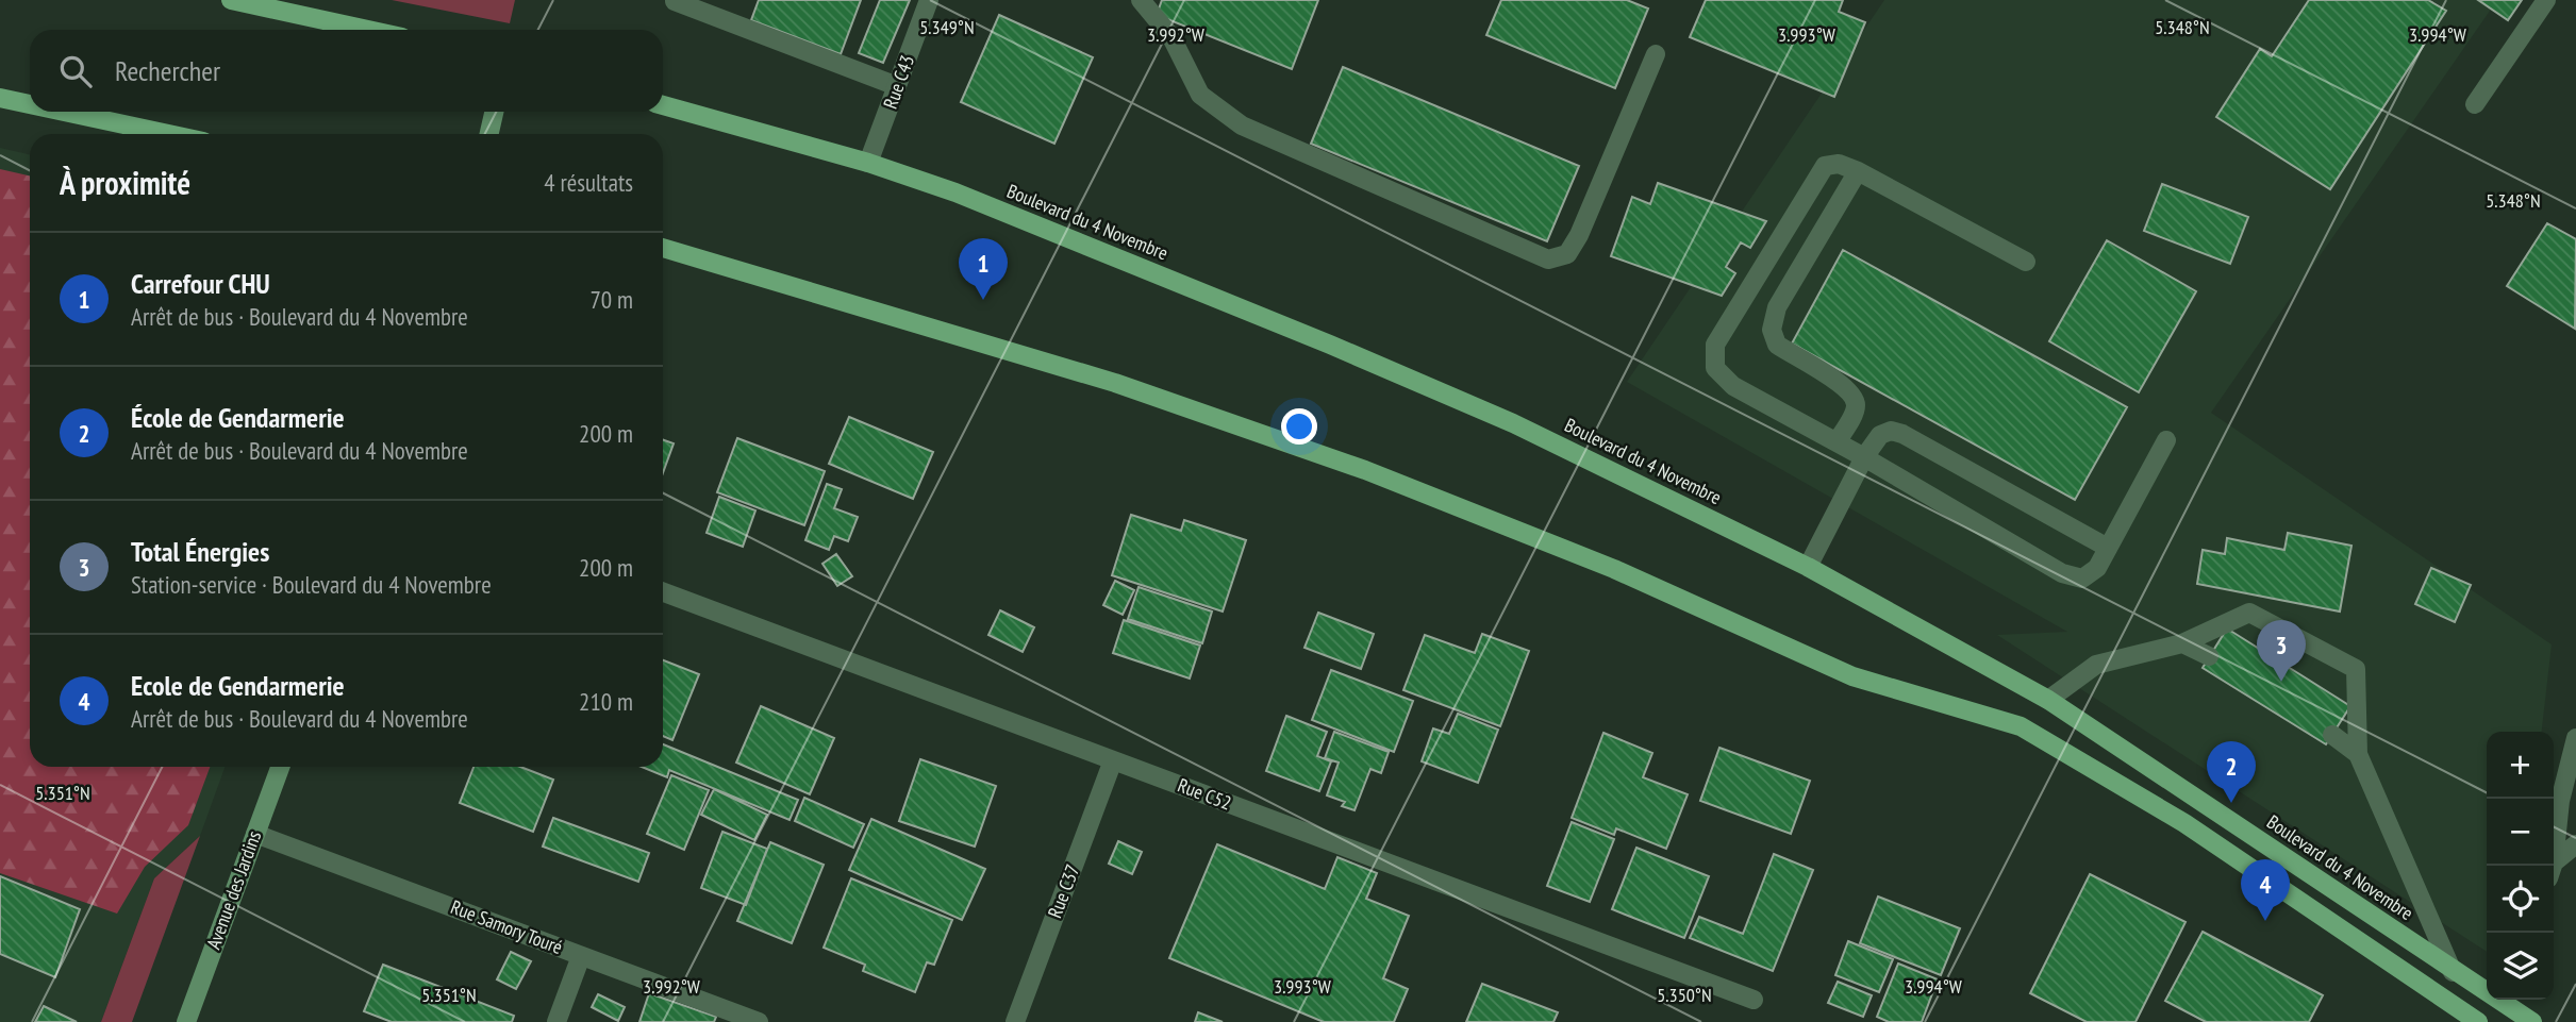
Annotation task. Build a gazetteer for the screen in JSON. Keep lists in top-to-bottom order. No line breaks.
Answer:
{"streets":{"main road":["Boulevard du 4 Novembre","Avenue des Jardins"],"street":["Rue C43","Rue C52","Rue C37","Rue Samory Touré"]},"crossings":[["Rue C43","Boulevard du 4 Novembre"],["Rue C52","Rue C37"],["Avenue des Jardins","Rue Samory Touré"]],"page":{"search":"Rechercher","heading":["À proximité","4 résultats"],"list":[{"mark":"1","name":"Carrefour CHU","note":"Arrêt de bus · Boulevard du 4 Novembre","value":"70 m"},{"mark":"2","name":"École de Gendarmerie","note":"Arrêt de bus · Boulevard du 4 Novembre","value":"200 m"},{"mark":"3","name":"Total Énergies","note":"Station-service · Boulevard du 4 Novembre","value":"200 m"},{"mark":"4","name":"Ecole de Gendarmerie","note":"Arrêt de bus · Boulevard du 4 Novembre","value":"210 m"}],"pins":["1","3","2","4"],"map_buttons":["+","−"]},"coordinates":["5.349°N","5.348°N","3.992°W","3.993°W","3.994°W","5.351°N","5.350°N"]}
